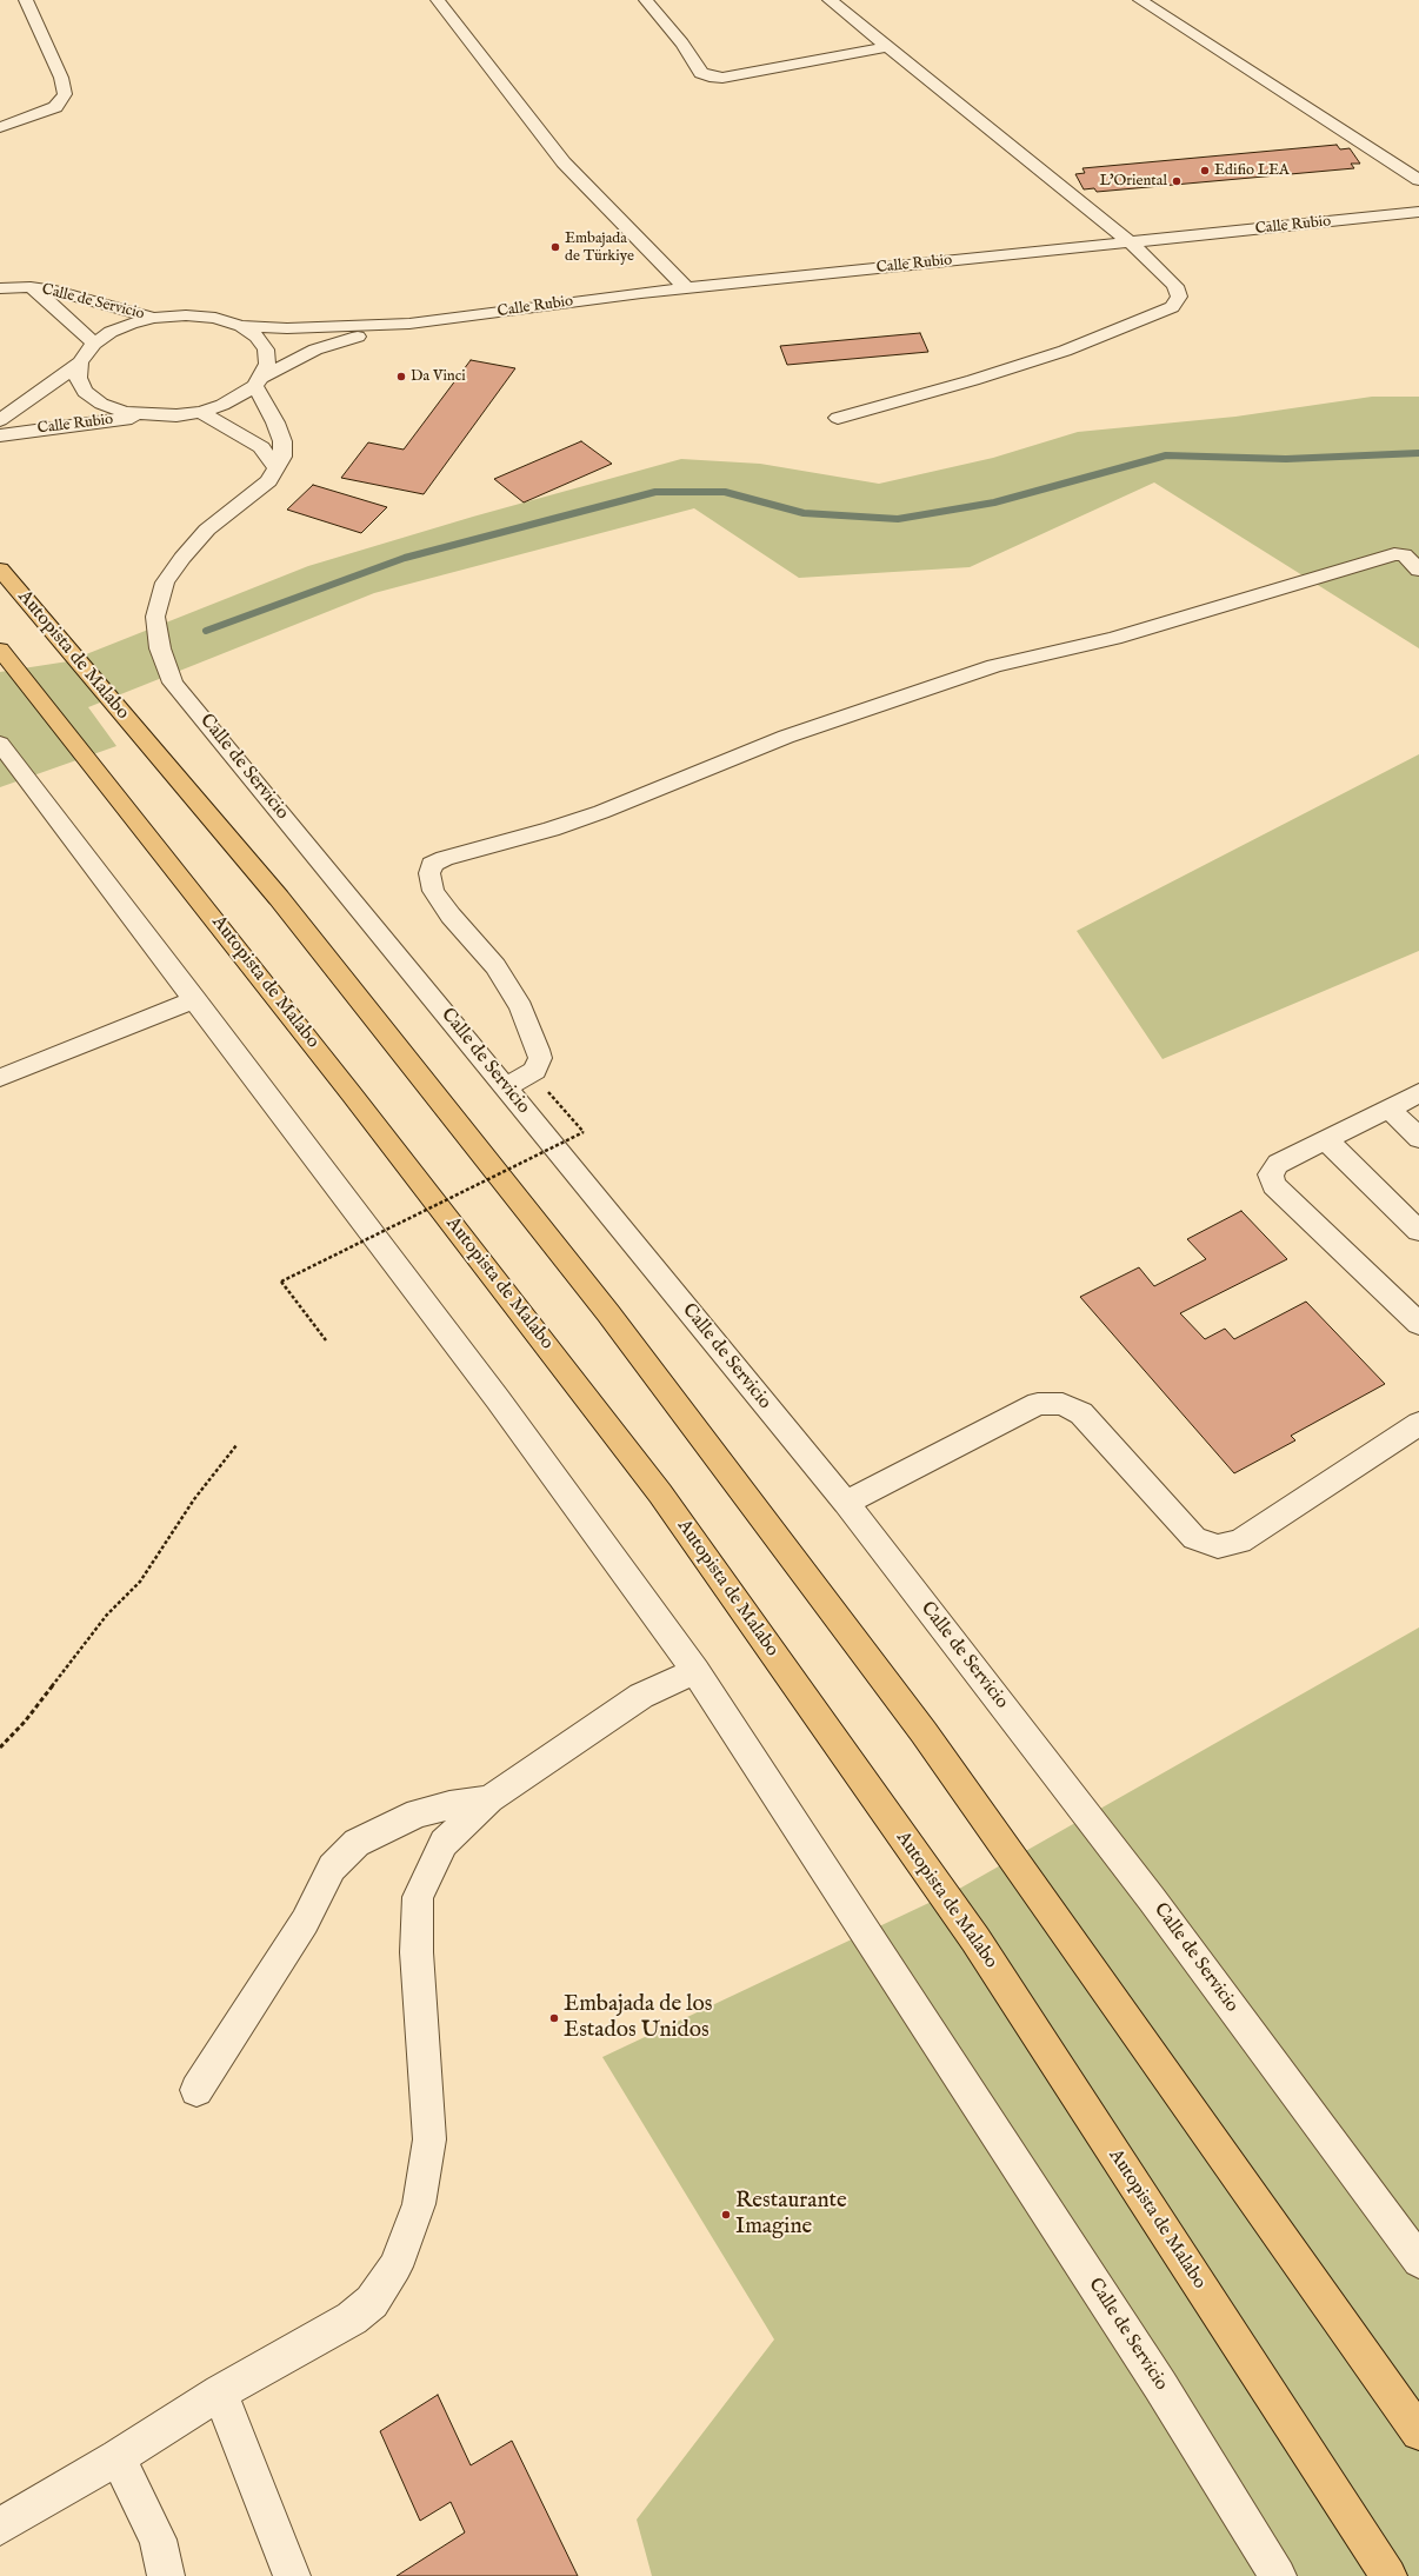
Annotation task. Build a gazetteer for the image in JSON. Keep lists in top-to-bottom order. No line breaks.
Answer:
{"streets":{"highway":["Autopista de Malabo"],"street":["Calle Rubio","Calle de Servicio"]},"crossings":[["Calle Rubio","Calle de Servicio"]],"places":["Edifio LEA","L'Oriental","Embajada de Türkiye","Da Vinci","Embajada de los Estados Unidos","Restaurante Imagine"]}
